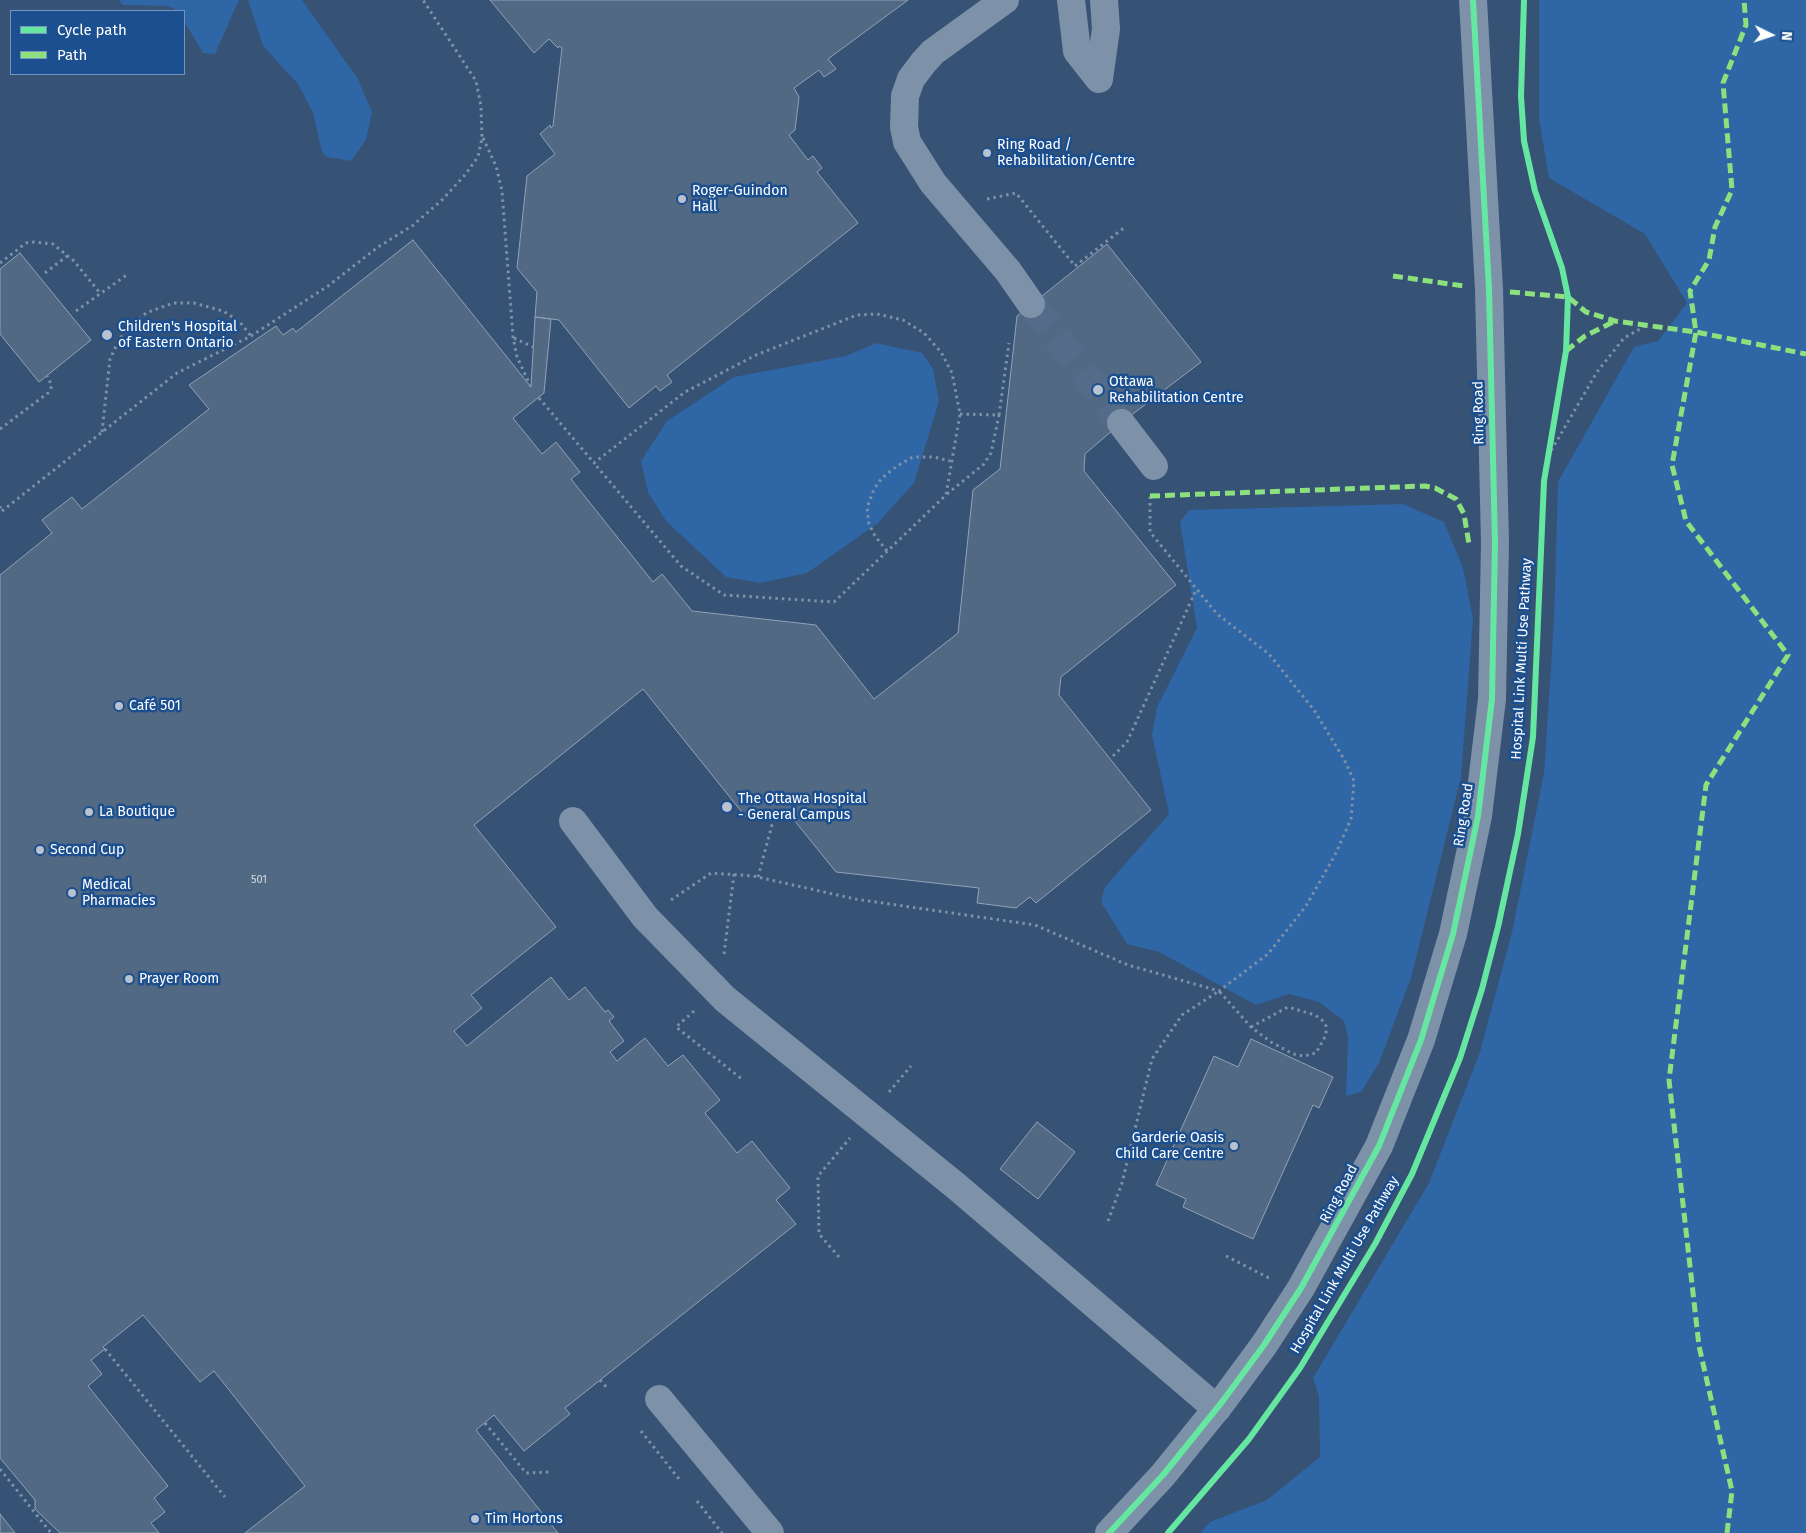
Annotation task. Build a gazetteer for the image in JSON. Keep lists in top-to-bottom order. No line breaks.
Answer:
{"streets":{"street":["Ring Road"],"cycle path":["Hospital Link Multi Use Pathway"]},"places":["Ring Road / Rehabilitation/Centre","Roger-Guindon Hall","Children's Hospital of Eastern Ontario","Ottawa Rehabilitation Centre","Café 501","The Ottawa Hospital - General Campus","La Boutique","Second Cup","Medical Pharmacies","Prayer Room","Garderie Oasis Child Care Centre","Tim Hortons"],"house_numbers":["501"],"legend":["Cycle path","Path"],"north":"right"}
